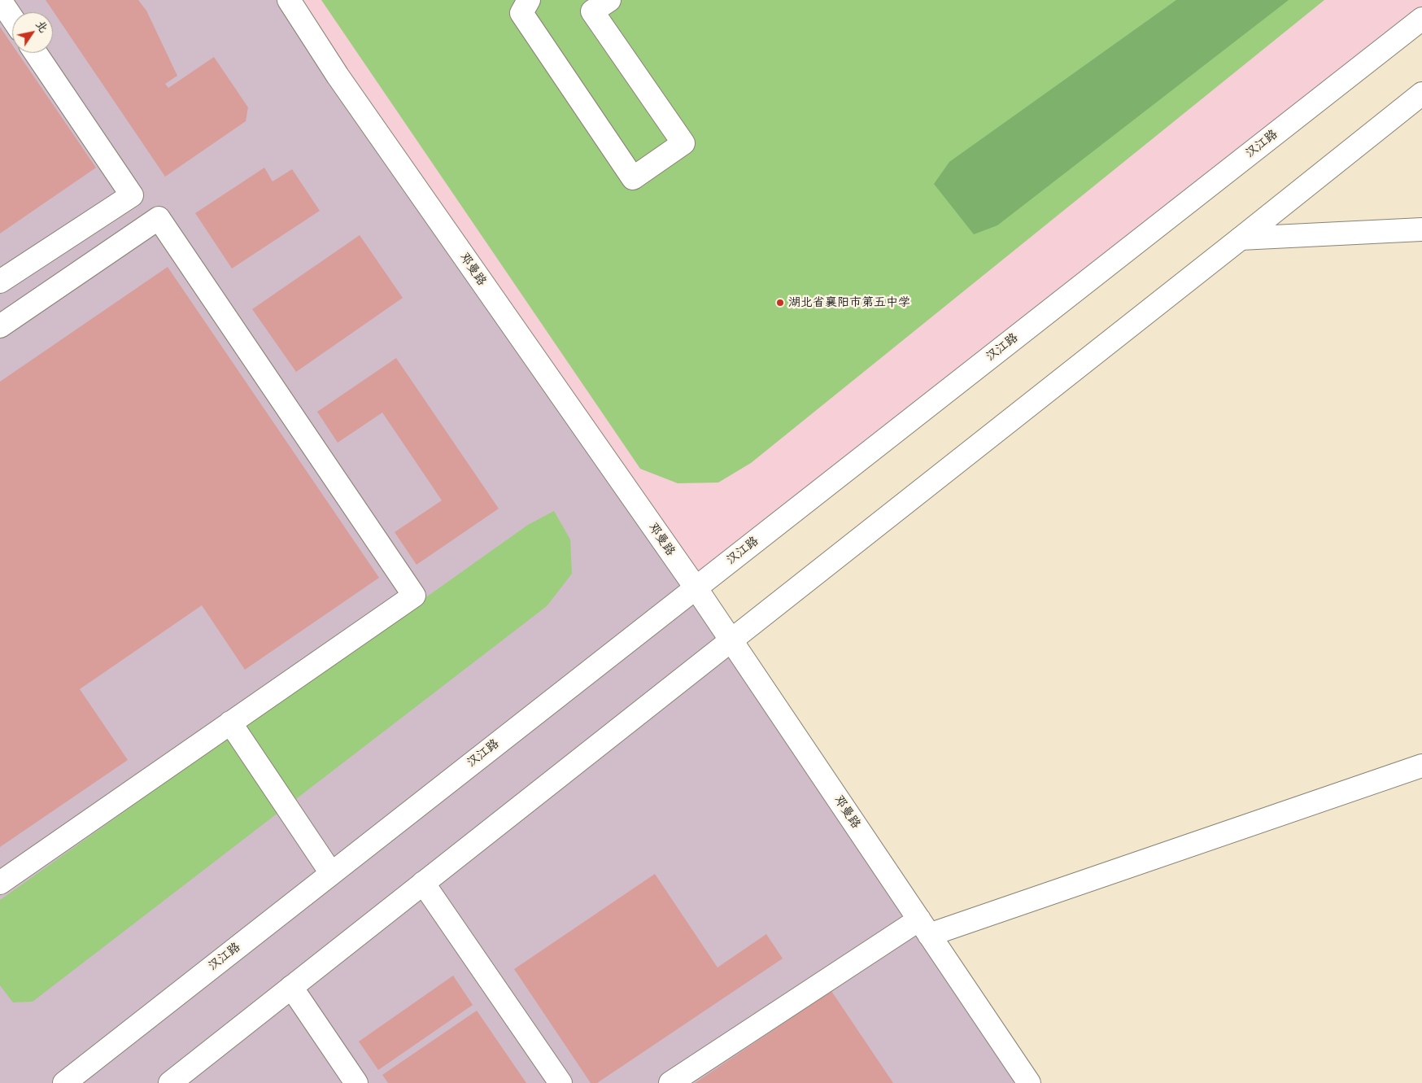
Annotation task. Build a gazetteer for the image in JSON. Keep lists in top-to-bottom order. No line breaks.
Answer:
{"streets":{"main road":["汉江路","邓曼路"]},"crossings":[["汉江路","邓曼路"]],"places":["湖北省襄阳市第五中学"],"north":"top right"}
